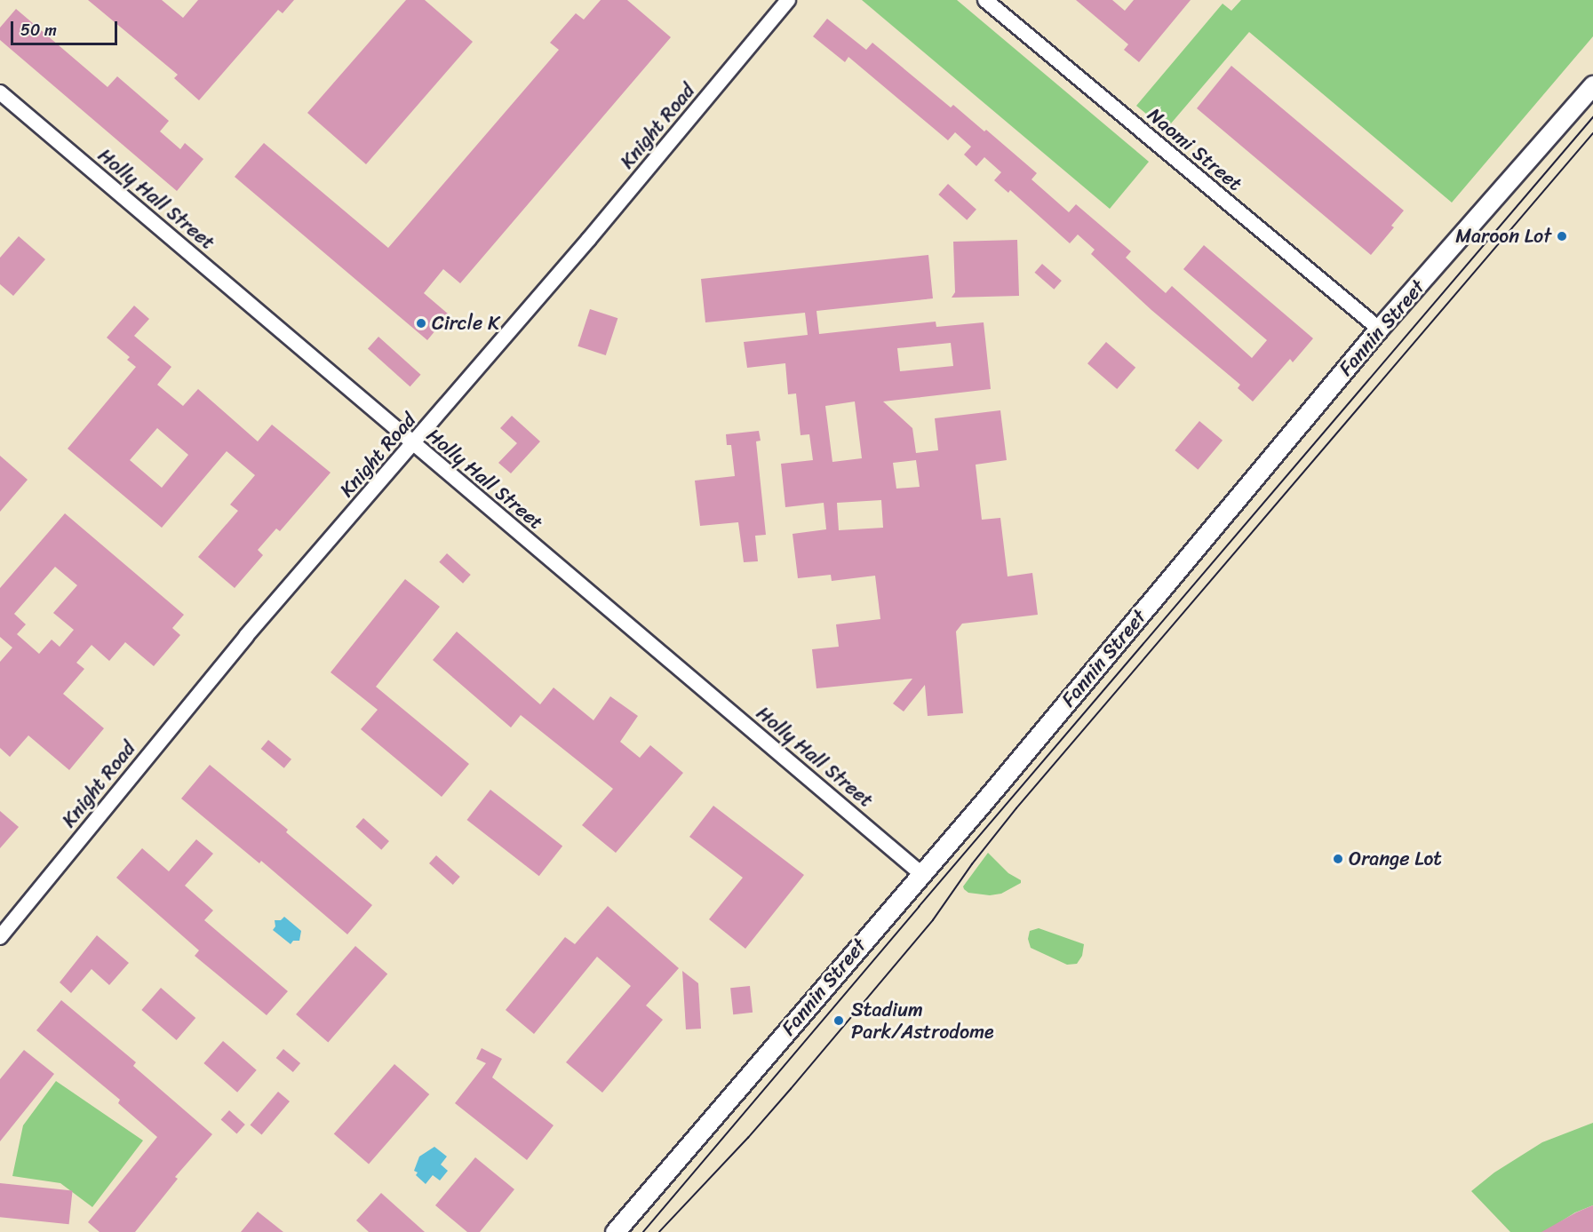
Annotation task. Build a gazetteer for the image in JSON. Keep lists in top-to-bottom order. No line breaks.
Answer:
{"streets":{"main road":["Fannin Street"],"street":["Knight Road","Naomi Street","Holly Hall Street"]},"crossings":[["Knight Road","Holly Hall Street"],["Naomi Street","Fannin Street"],["Holly Hall Street","Fannin Street"]],"places":["Maroon Lot","Circle K","Orange Lot","Stadium Park/Astrodome"],"scale_bar":"50 m"}
